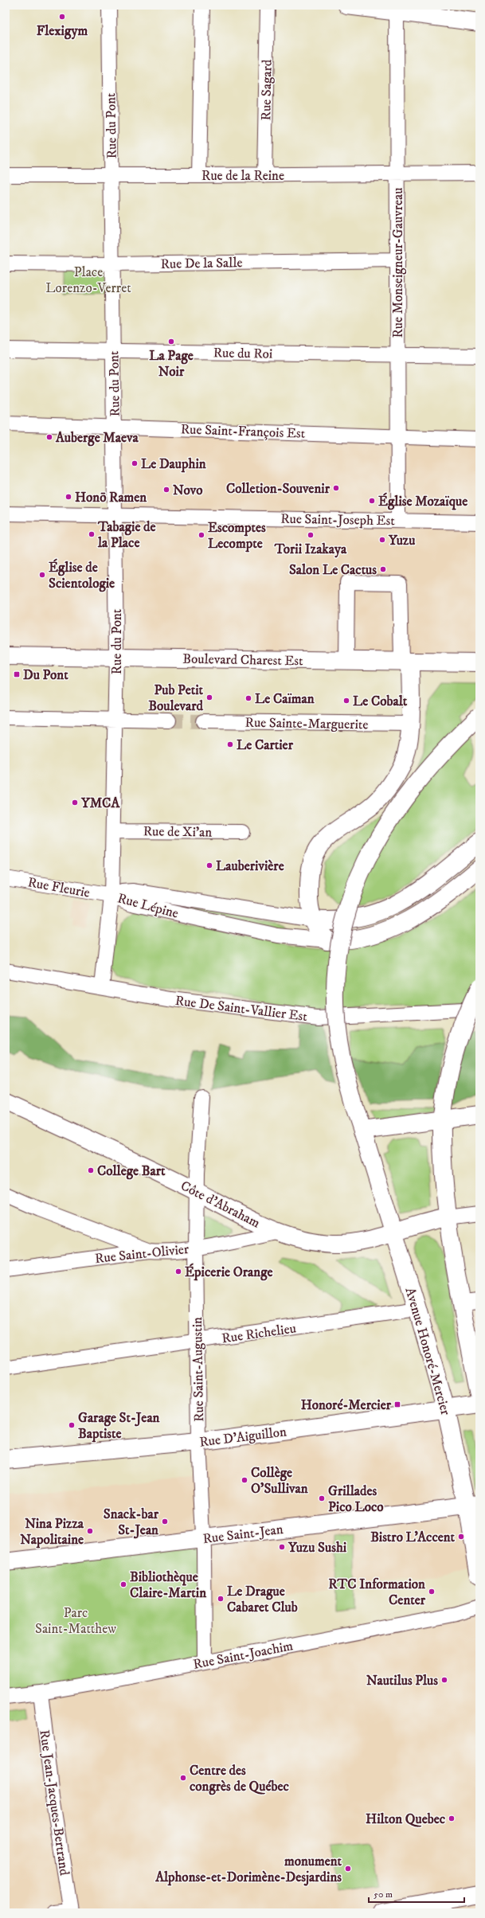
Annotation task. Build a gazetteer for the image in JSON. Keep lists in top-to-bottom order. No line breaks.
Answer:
{"streets":{"main road":["Boulevard Charest Est","Côte d'Abraham","Avenue Honoré-Mercier","Rue D'Aiguillon","Rue Saint-Jean"],"street":["Rue Sagard","Rue du Pont","Rue de la Reine","Rue De la Salle","Rue Monseigneur-Gauvreau","Rue du Roi","Rue Saint-François Est","Rue Saint-Joseph Est","Rue Sainte-Marguerite","Rue de Xi'an","Rue Fleurie","Rue Lépine","Rue De Saint-Vallier Est","Rue Saint-Olivier","Rue Richelieu","Rue Saint-Augustin","Rue Saint-Joachim","Rue Jean-Jacques-Bertrand"]},"crossings":[["Rue Sagard","Rue de la Reine"],["Rue du Pont","Rue de la Reine"],["Rue du Pont","Rue De la Salle"],["Rue du Pont","Rue du Roi"],["Rue du Pont","Rue Saint-François Est"],["Rue du Pont","Rue Saint-Joseph Est"],["Rue du Pont","Boulevard Charest Est"],["Rue du Pont","Rue de Xi'an"],["Rue du Pont","Rue Fleurie"],["Rue du Pont","Rue Lépine"],["Rue du Pont","Rue De Saint-Vallier Est"],["Rue de la Reine","Rue Monseigneur-Gauvreau"],["Rue De la Salle","Rue Monseigneur-Gauvreau"],["Rue Monseigneur-Gauvreau","Rue du Roi"],["Rue Monseigneur-Gauvreau","Rue Saint-François Est"],["Rue Monseigneur-Gauvreau","Rue Saint-Joseph Est"],["Rue Fleurie","Rue Lépine"],["Côte d'Abraham","Rue Saint-Olivier"],["Côte d'Abraham","Avenue Honoré-Mercier"],["Côte d'Abraham","Rue Saint-Augustin"],["Rue Saint-Olivier","Rue Saint-Augustin"],["Rue Richelieu","Avenue Honoré-Mercier"],["Rue Richelieu","Rue Saint-Augustin"],["Avenue Honoré-Mercier","Rue D'Aiguillon"],["Avenue Honoré-Mercier","Rue Saint-Jean"],["Rue Saint-Augustin","Rue D'Aiguillon"],["Rue Saint-Augustin","Rue Saint-Jean"],["Rue Saint-Augustin","Rue Saint-Joachim"],["Rue Saint-Joachim","Rue Jean-Jacques-Bertrand"]],"parks":["Place Lorenzo-Verret","Parc Saint-Matthew"],"places":{"other":["Flexigym","La Page Noir","Auberge Maeva","Le Dauphin","Colletion-Souvenir","Novo","Honō Ramen","Église Mozaïque","Tabagie de la Place","Escomptes Lecompte","Torii Izakaya","Yuzu","Salon Le Cactus","Église de Scientologie","Pub Petit Boulevard","Le Caïman","Le Cobalt","Le Cartier","YMCA","Lauberivière","College Bart","Épicerie Orange","Garage St-Jean Baptiste","Collège O'Sullivan","Grillades Pico Loco","Snack-bar St-Jean","Nina Pizza Napolitaine","Bistro L'Accent","Yuzu Sushi","Bibliothèque Claire-Martin","RTC Information Center","Le Drague Cabaret Club","Nautilus Plus","Centre des congrès de Québec","Hilton Quebec","monument Alphonse-et-Dorimène-Desjardins"],"transit":["Du Pont","Honoré-Mercier"]},"scale_bar":"50 m"}
